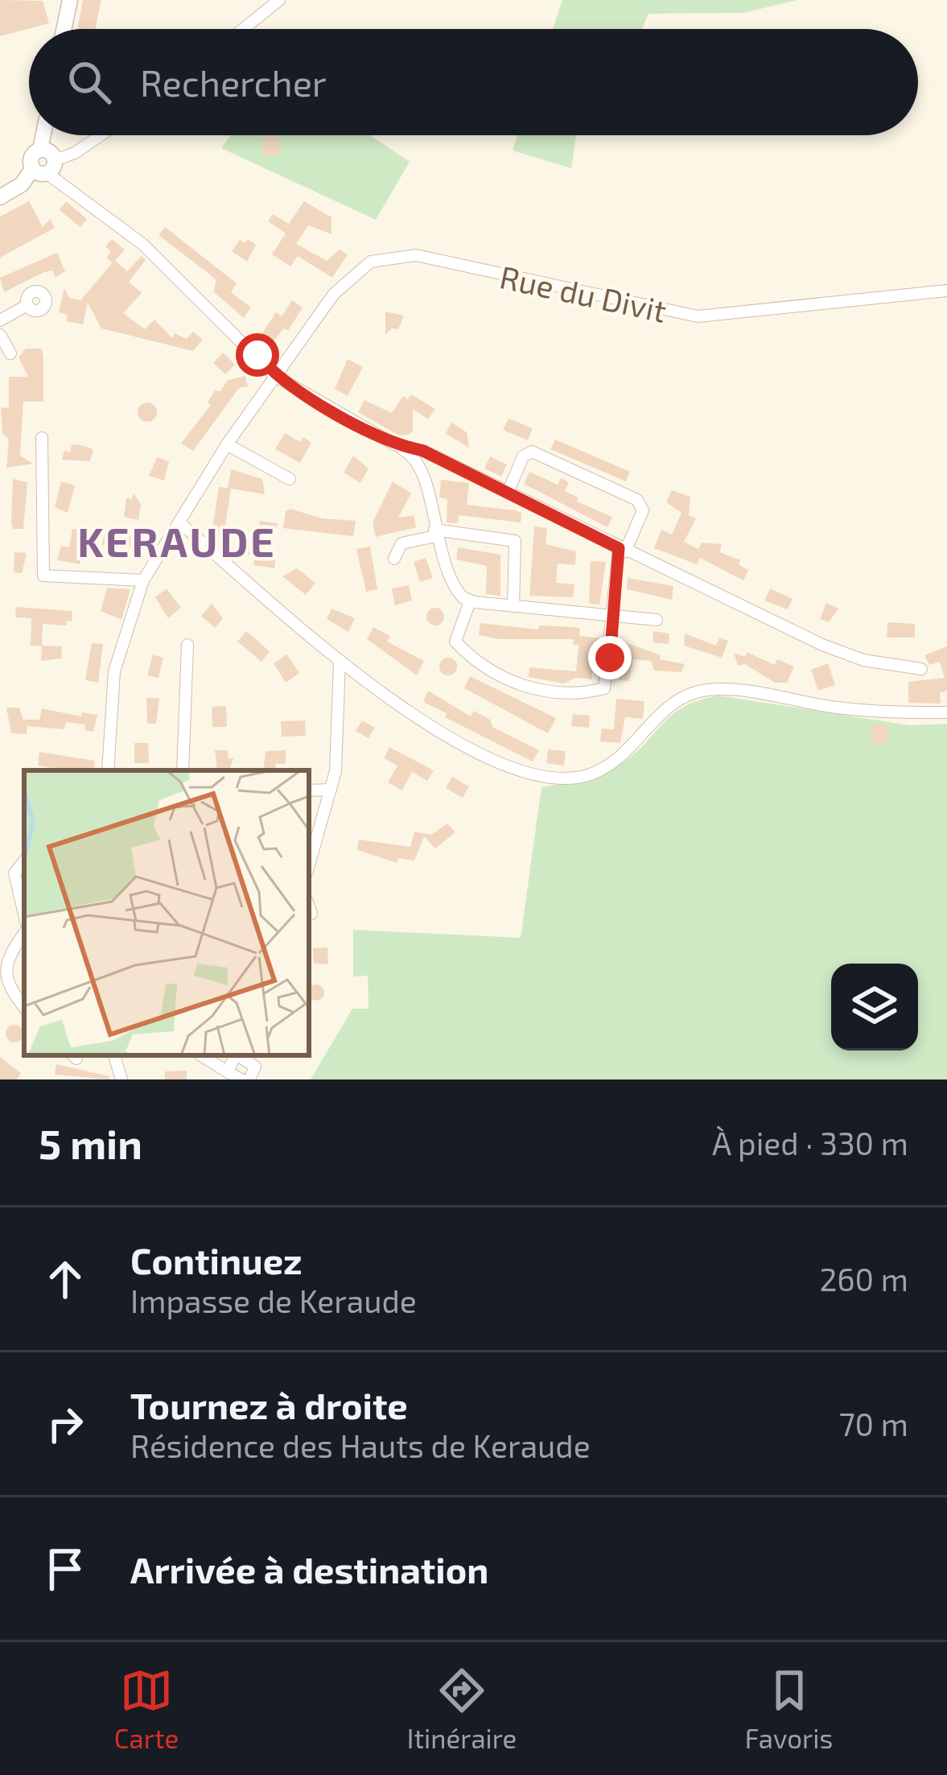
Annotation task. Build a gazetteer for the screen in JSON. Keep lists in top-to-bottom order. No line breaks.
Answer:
{"streets":{"street":["Rue du Divit"]},"districts":["KERAUDE"],"page":{"search":"Rechercher","heading":["5 min","À pied · 330 m"],"list":[["Continuez","Impasse de Keraude","260 m"],["Tournez à droite","Résidence des Hauts de Keraude","70 m"],"Arrivée à destination"],"nav":["Carte","Itinéraire","Favoris"]}}
